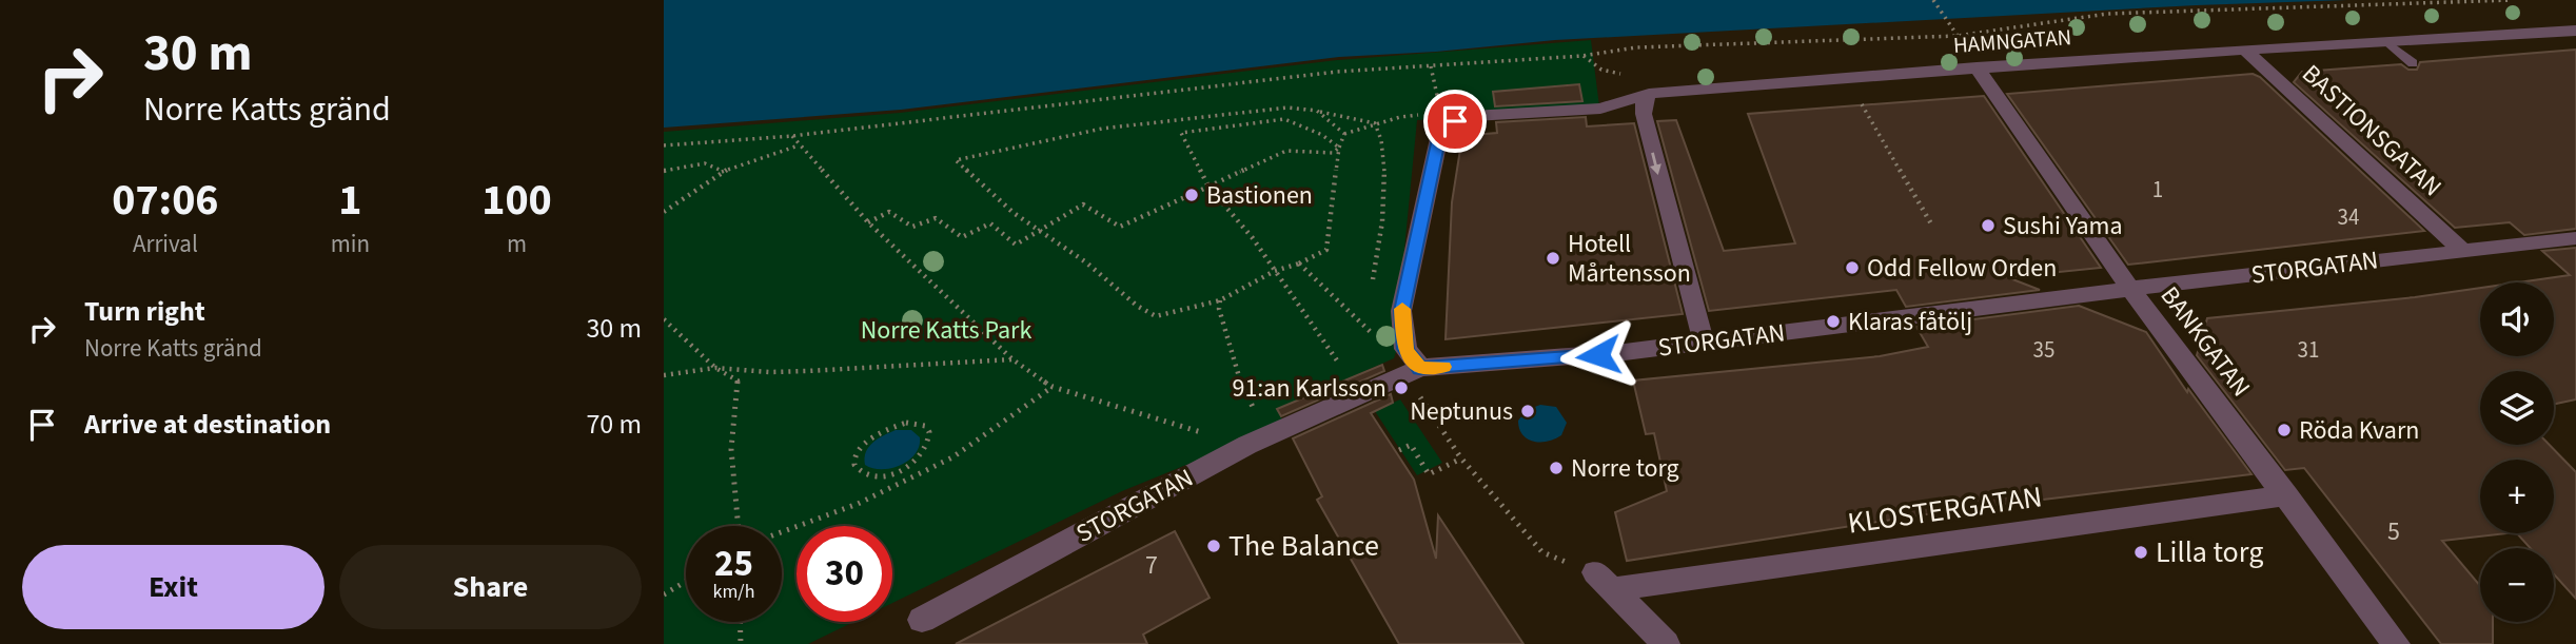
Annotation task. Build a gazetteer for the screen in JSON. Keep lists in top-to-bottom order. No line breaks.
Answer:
{"streets":{"street":["HAMNGATAN","BASTIONSGATAN","STORGATAN","BANKGATAN","KLOSTERGATAN"]},"crossings":[["HAMNGATAN","BASTIONSGATAN"],["HAMNGATAN","BANKGATAN"],["BASTIONSGATAN","STORGATAN"],["STORGATAN","BANKGATAN"],["BANKGATAN","KLOSTERGATAN"]],"parks":["Norre Katts Park"],"places":["Bastionen","Sushi Yama","Hotell Mårtensson","Odd Fellow Orden","Klaras fåtölj","91:an Karlsson","Neptunus","Röda Kvarn","Norre torg","The Balance","Lilla torg"],"house_numbers":["1","34","35","31","5","7"],"page":{"turn":["30 m","Norre Katts gränd"],"eta":["07:06","Arrival","1","min","100","m"],"list":[{"name":"Turn right","note":"Norre Katts gränd","value":"30 m"},{"name":"Arrive at destination","value":"70 m"}],"map_buttons":["+","−"],"speed":"25 km/h","limit":"30","buttons":["Exit","Share"]}}
